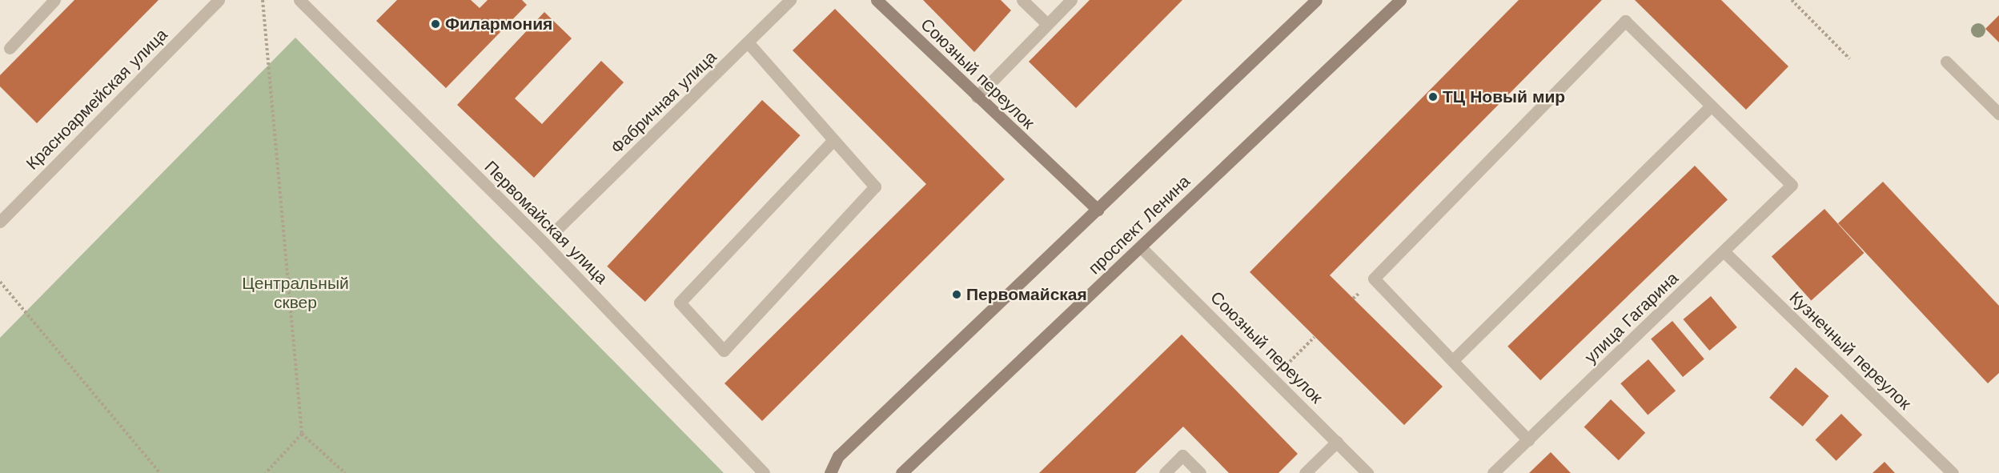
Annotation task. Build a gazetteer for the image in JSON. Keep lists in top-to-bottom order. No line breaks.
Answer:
{"streets":{"main road":["Союзный переулок","проспект Ленина"],"street":["Красноармейская улица","Фабричная улица","Первомайская улица","улица Гагарина","Кузнечный переулок"]},"crossings":[["Союзный переулок","проспект Ленина"],["улица Гагарина","Кузнечный переулок"]],"parks":["Центральный сквер"],"places":["Филармония","ТЦ Новый мир","Первомайская"]}
